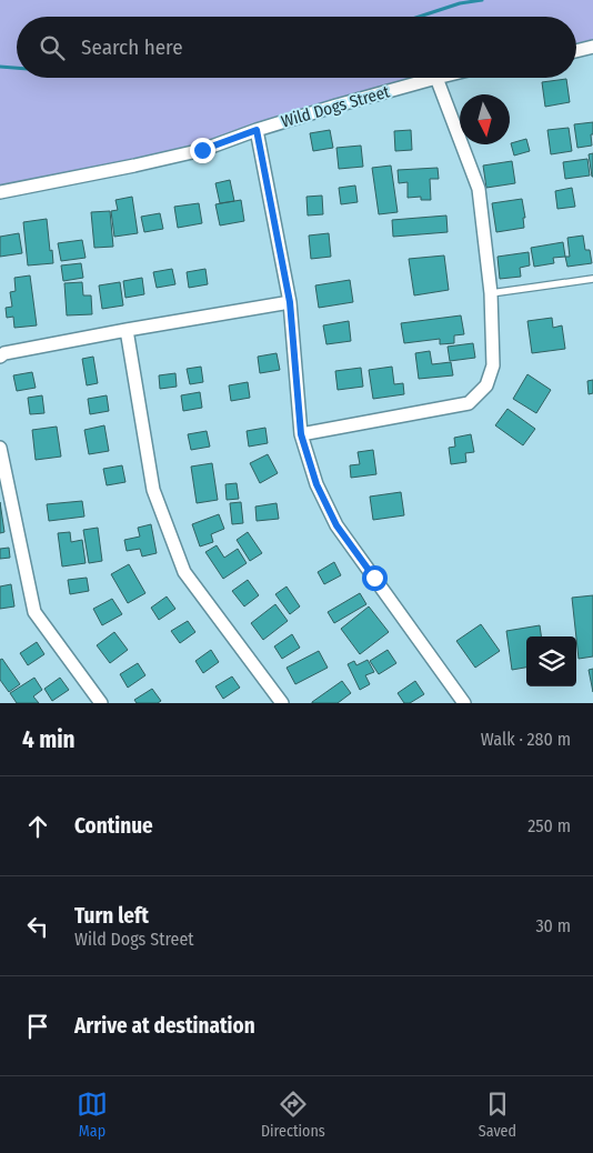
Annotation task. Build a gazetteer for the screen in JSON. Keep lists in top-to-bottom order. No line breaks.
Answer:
{"streets":{"street":["Wild Dogs Street"]},"north":"bottom","page":{"search":"Search here","heading":["4 min","Walk · 280 m"],"list":[["Continue","250 m"],["Turn left","Wild Dogs Street","30 m"],"Arrive at destination"],"nav":["Map","Directions","Saved"]}}
